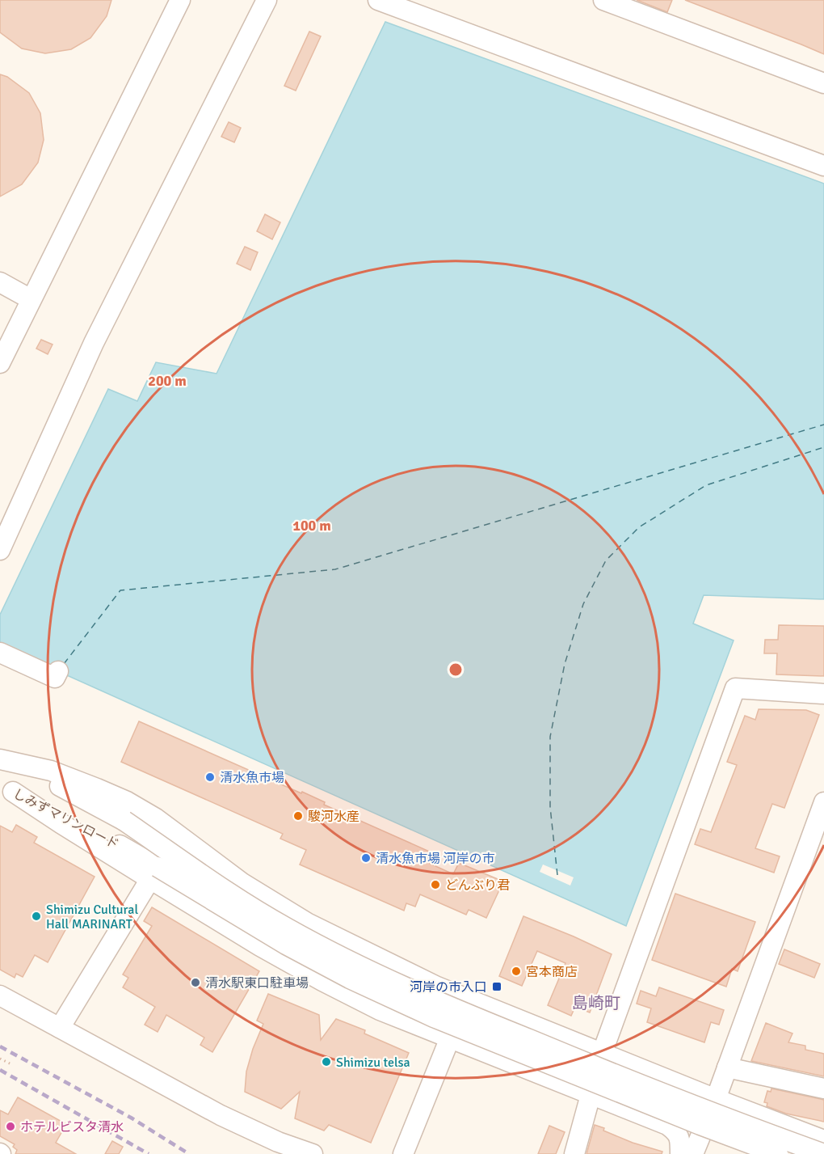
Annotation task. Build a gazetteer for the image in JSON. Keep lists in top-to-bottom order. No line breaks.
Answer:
{"streets":{"street":["しみずマリンロード"]},"districts":["島崎町"],"places":{"other":["清水魚市場","駿河水産","清水魚市場 河岸の市","どんぶり君","Shimizu Cultural Hall MARINART","宮本商店","清水駅東口駐車場","Shimizu telsa","ホテルビスタ清水"],"transit":["河岸の市入口"]},"rings":["200 m","100 m"]}
